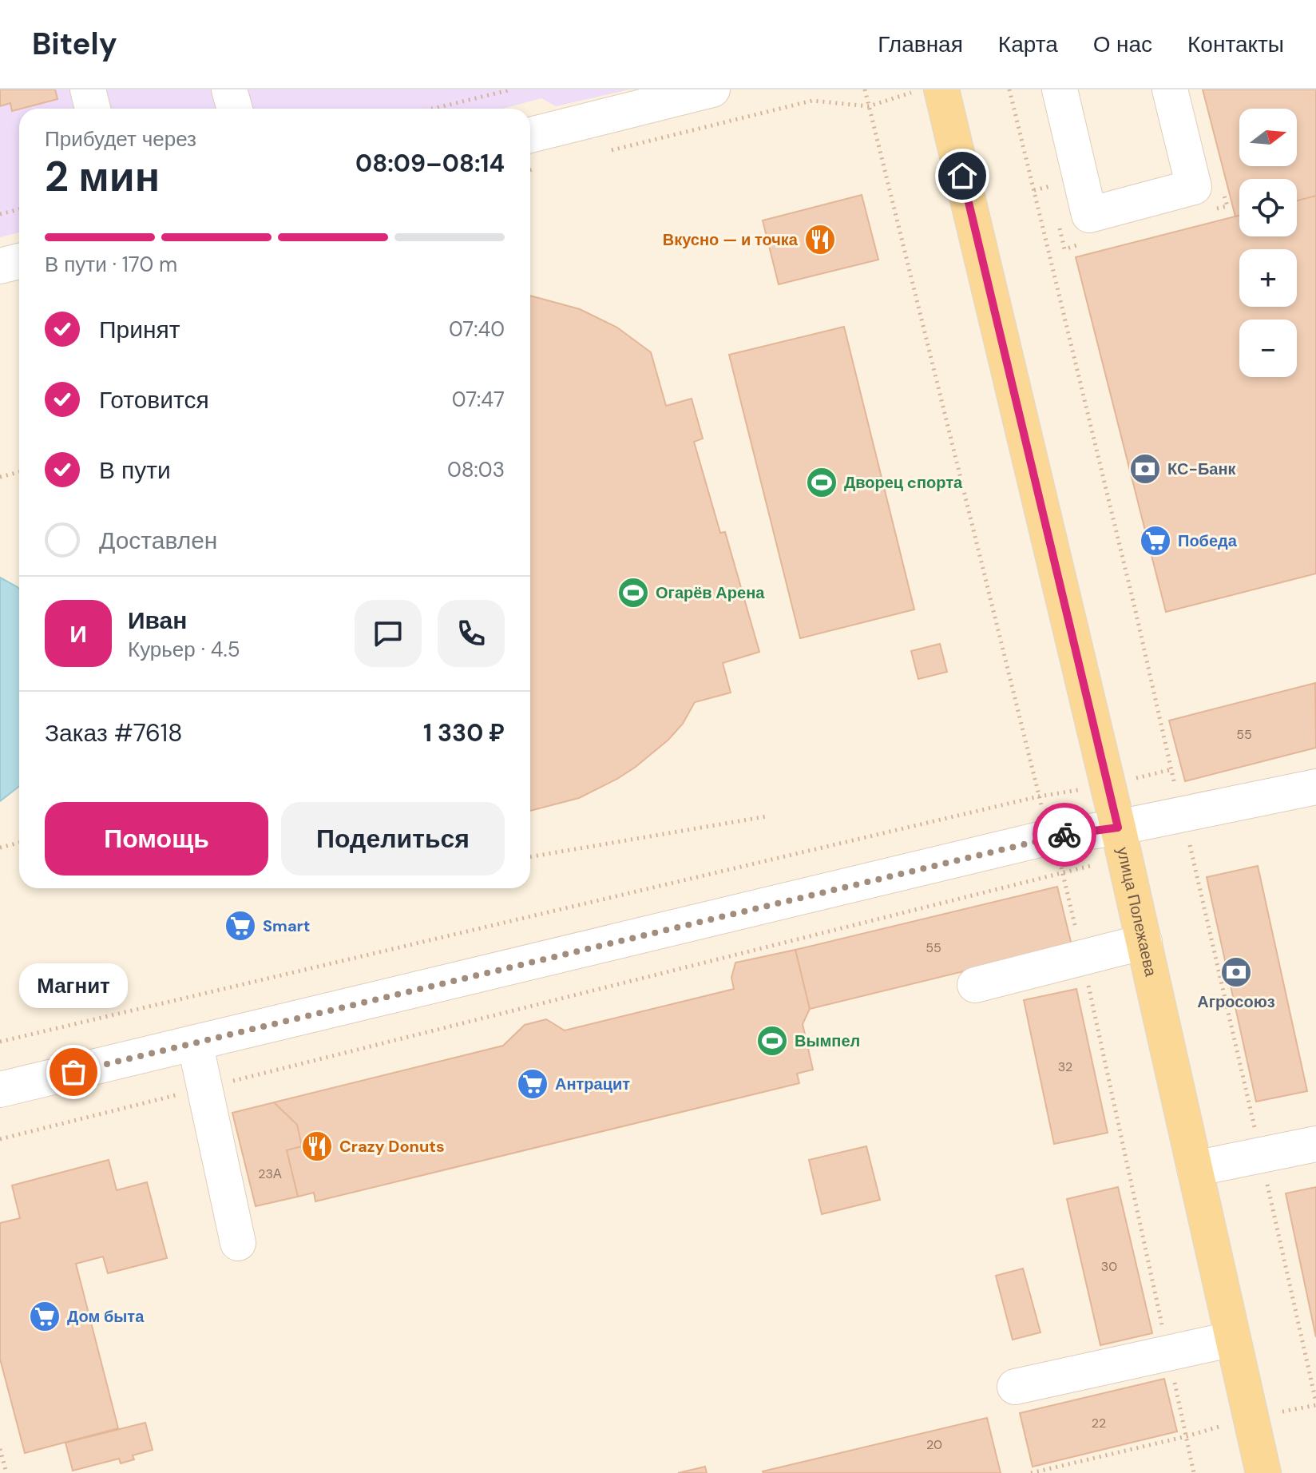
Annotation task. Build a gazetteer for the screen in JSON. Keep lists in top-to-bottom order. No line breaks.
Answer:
{"streets":{"main road":["улица Полежаева"]},"places":{"restaurant":["Вкусно — и точка","Crazy Donuts"],"bank":["КС-Банк","Агросоюз"],"sports":["Дворец cпорта","Огарёв Арена","Вымпел"],"supermarket":["Победа","Smart","Антрацит","Дом быта"],"other":["Магнит"]},"house_numbers":["55","55","32","23А","30","22","20"],"north":"right","page":{"header":"Bitely","nav":["Главная","Карта","О нас","Контакты"],"map_buttons":["+","−"],"heading":["2 мин","Прибудет через","08:09–08:14"],"panel":["Иван","Курьер · 4.5","Заказ #7618","1 330 ₽"],"bar":"В пути · 170 m","list":[["Принят","07:40"],["Готовится","07:47"],["В пути","08:03"],"Доставлен"],"round":"И","buttons":["Помощь","Поделиться"],"bubble":"Магнит"}}
